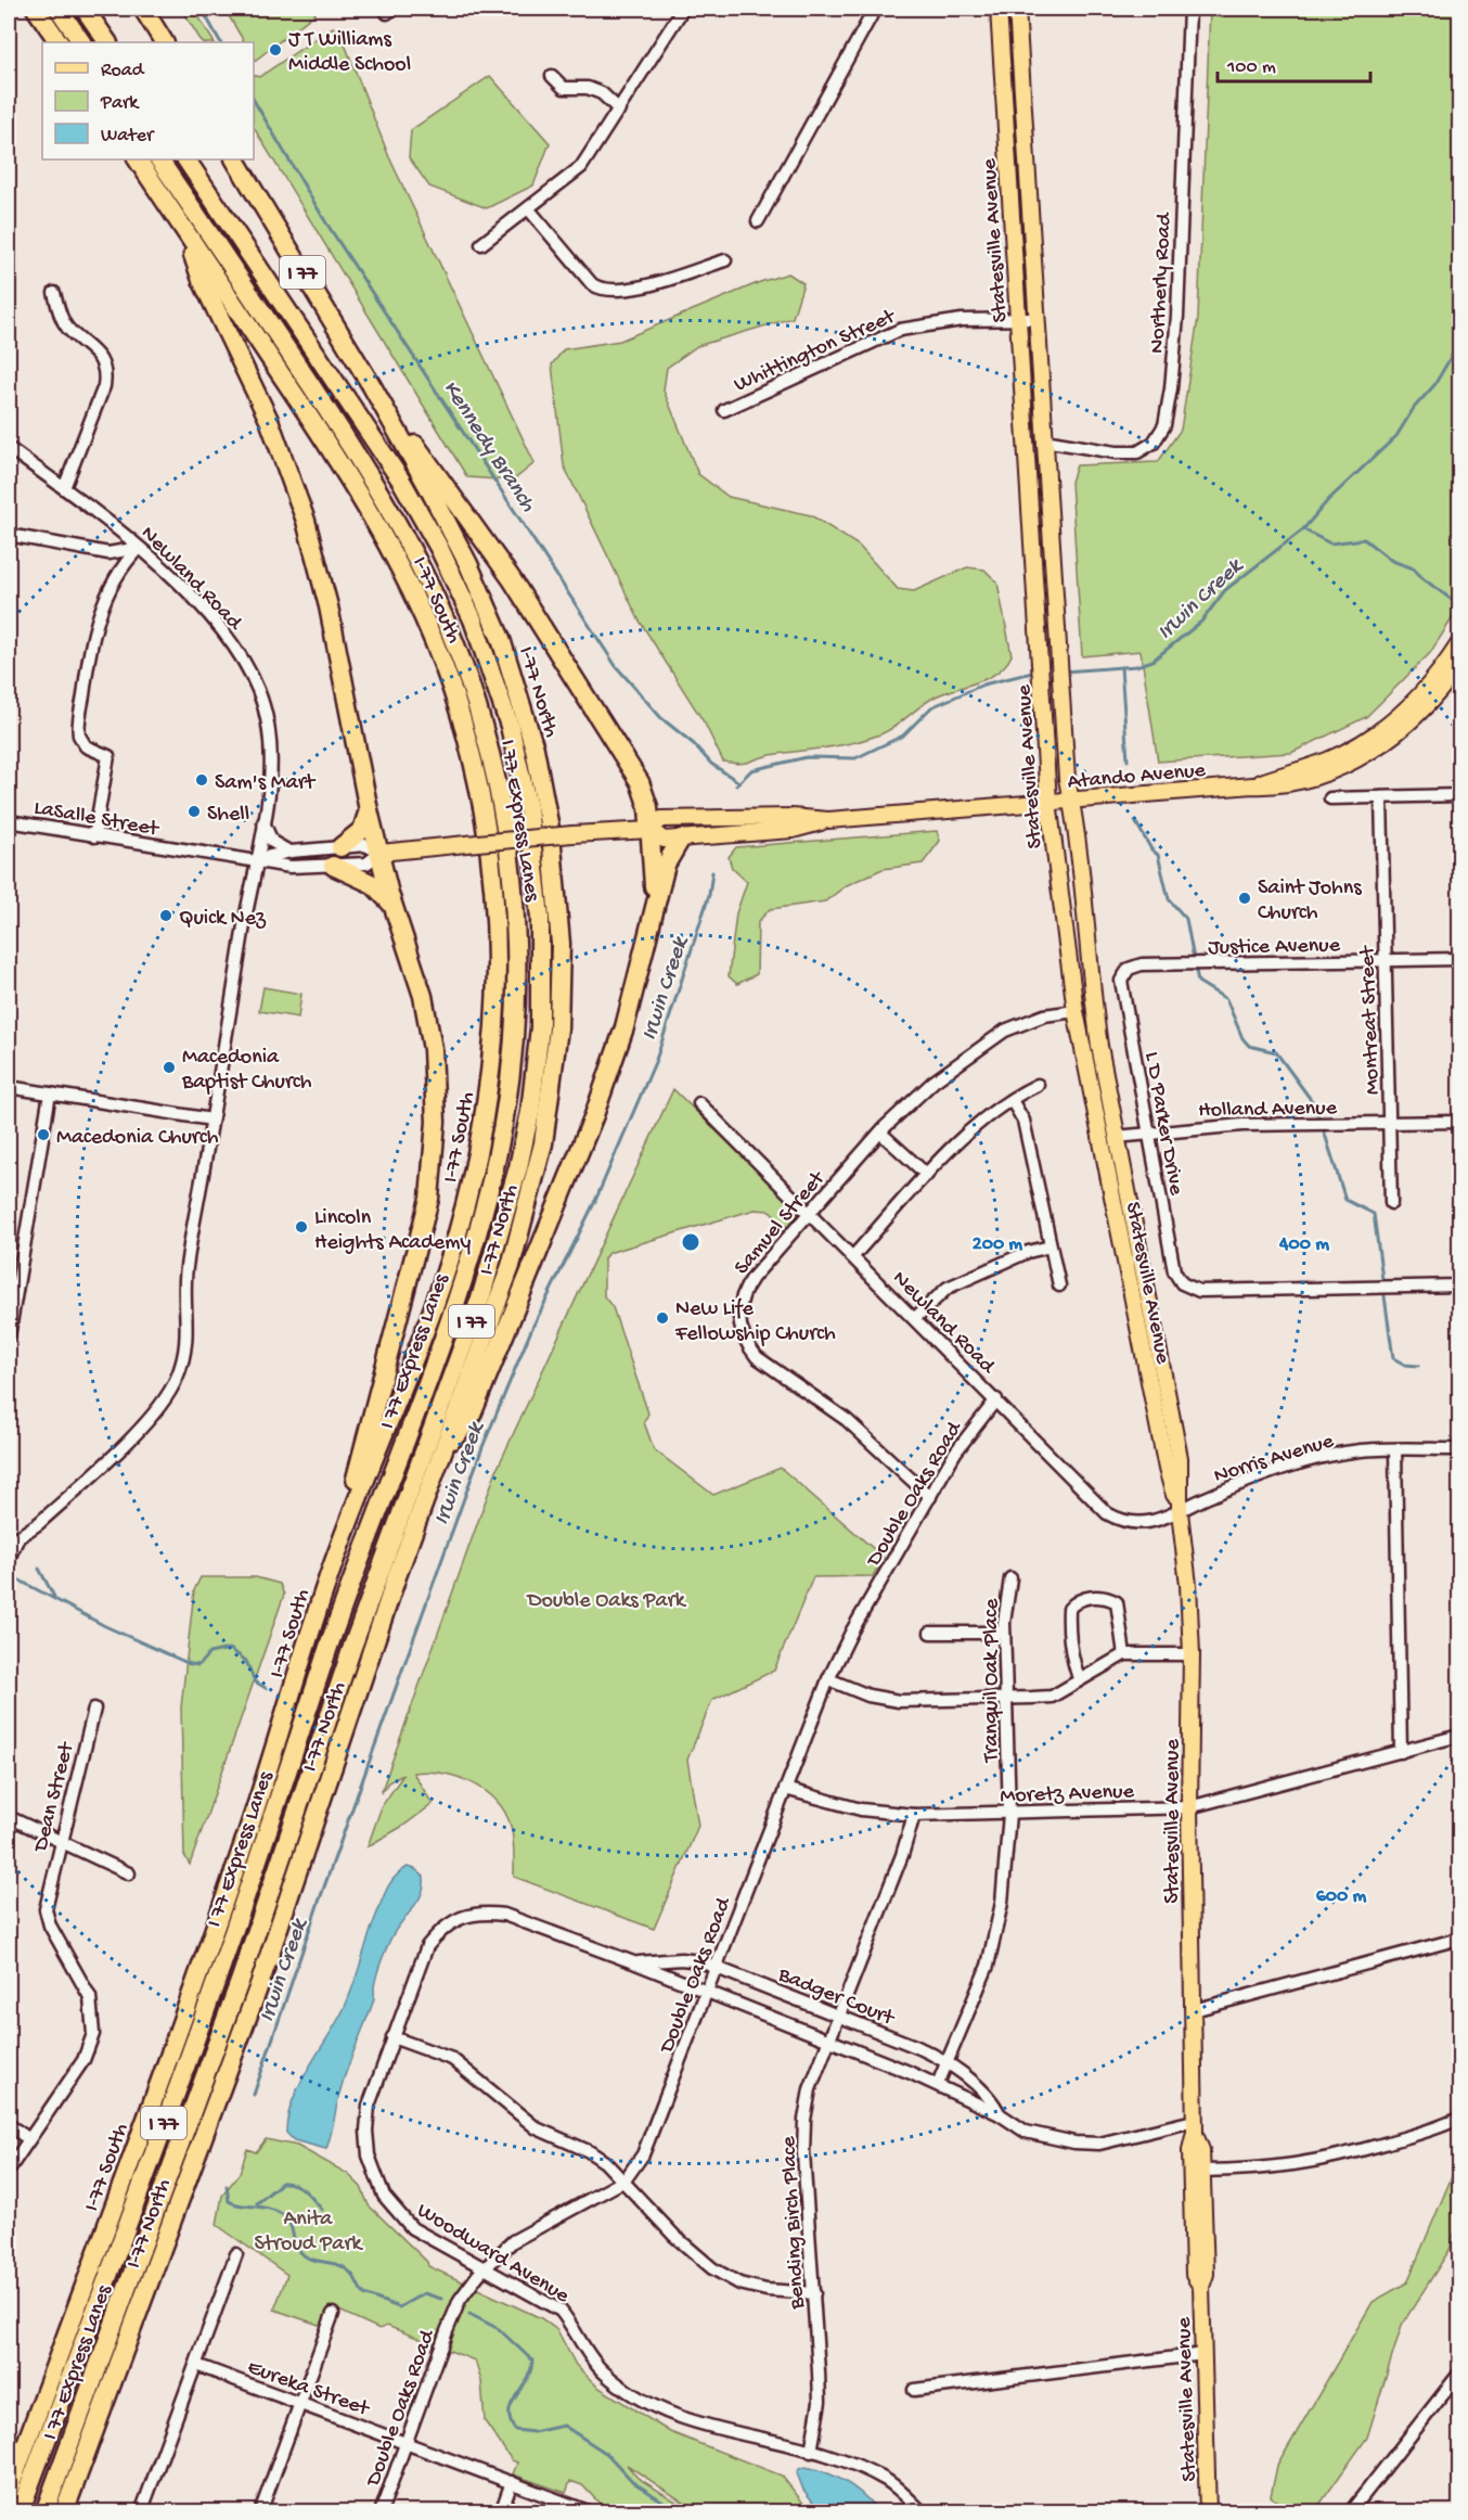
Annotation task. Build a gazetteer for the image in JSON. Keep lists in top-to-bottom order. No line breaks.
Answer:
{"streets":{"highway":["I 77","I-77 South","I-77 North","I 77 Express Lanes"],"main road":["Statesville Avenue","Atando Avenue","LaSalle Street"],"street":["Northerly Road","Whittington Street","Newland Road","Justice Avenue","Montreat Street","Holland Avenue","L D Parker Drive","Samuel Street","Norris Avenue","Double Oaks Road","Tranquil Oak Place","Moretz Avenue","Dean Street","Badger Court","Bending Birch Place","Woodward Avenue","Eureka Street"]},"crossings":[["Statesville Avenue","Northerly Road"],["Statesville Avenue","Whittington Street"],["Statesville Avenue","Newland Road"],["Statesville Avenue","Atando Avenue"],["Statesville Avenue","Holland Avenue"],["Statesville Avenue","Samuel Street"],["Statesville Avenue","Norris Avenue"],["Statesville Avenue","Moretz Avenue"],["Statesville Avenue","Badger Court"],["Newland Road","LaSalle Street"],["Newland Road","Samuel Street"],["Newland Road","Norris Avenue"],["Newland Road","Double Oaks Road"],["Atando Avenue","LaSalle Street"],["Justice Avenue","Montreat Street"],["Justice Avenue","L D Parker Drive"],["Montreat Street","Holland Avenue"],["Holland Avenue","L D Parker Drive"],["Samuel Street","Double Oaks Road"],["Double Oaks Road","Moretz Avenue"],["Double Oaks Road","Badger Court"],["Double Oaks Road","Woodward Avenue"],["Double Oaks Road","Eureka Street"],["Tranquil Oak Place","Moretz Avenue"],["Tranquil Oak Place","Badger Court"],["Moretz Avenue","Bending Birch Place"],["Badger Court","Bending Birch Place"],["Badger Court","Woodward Avenue"],["Bending Birch Place","Woodward Avenue"]],"water":["Kennedy Branch","Irwin Creek"],"parks":["Double Oaks Park","Anita Stroud Park"],"places":["J T Williams Middle School","Sam's Mart","Shell","Saint Johns Church","Quick Nez","Macedonia Baptist Church","Macedonia Church","Lincoln Heights Academy","New Life Fellowship Church"],"legend":["Road","Park","Water"],"scale_bar":"100 m","rings":["200 m","400 m","600 m"]}
